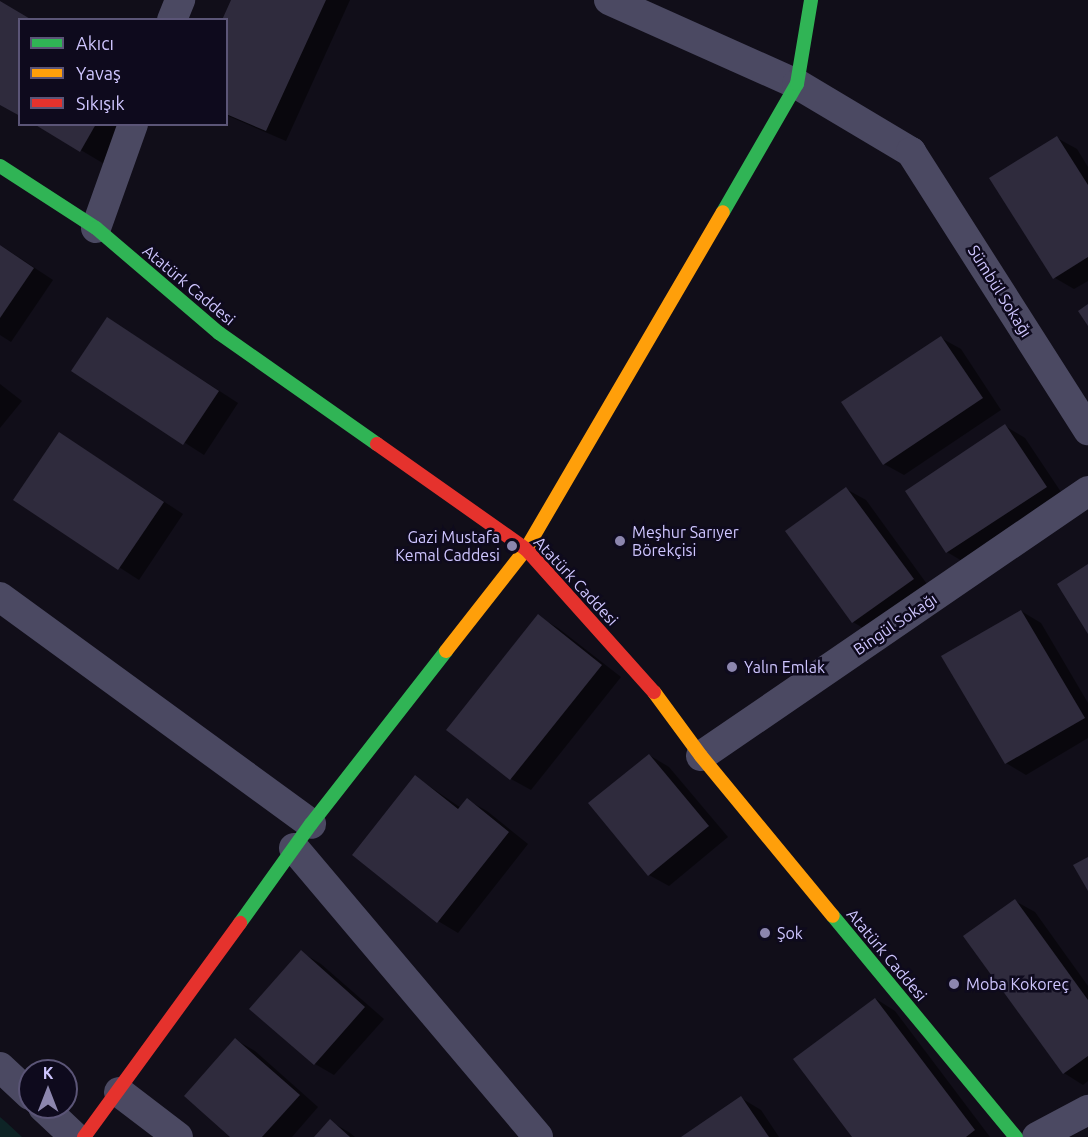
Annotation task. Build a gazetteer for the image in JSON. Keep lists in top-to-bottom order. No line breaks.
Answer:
{"streets":{"main road":["Atatürk Caddesi"],"street":["Sümbül Sokağı","Bingül Sokağı"]},"crossings":[["Atatürk Caddesi","Bingül Sokağı"]],"places":["Meşhur Sarıyer Börekçisi","Gazi Mustafa Kemal Caddesi","Yalın Emlak","Şok","Moba Kokoreç"],"legend":["Akıcı","Yavaş","Sıkışık"],"north":"top"}
